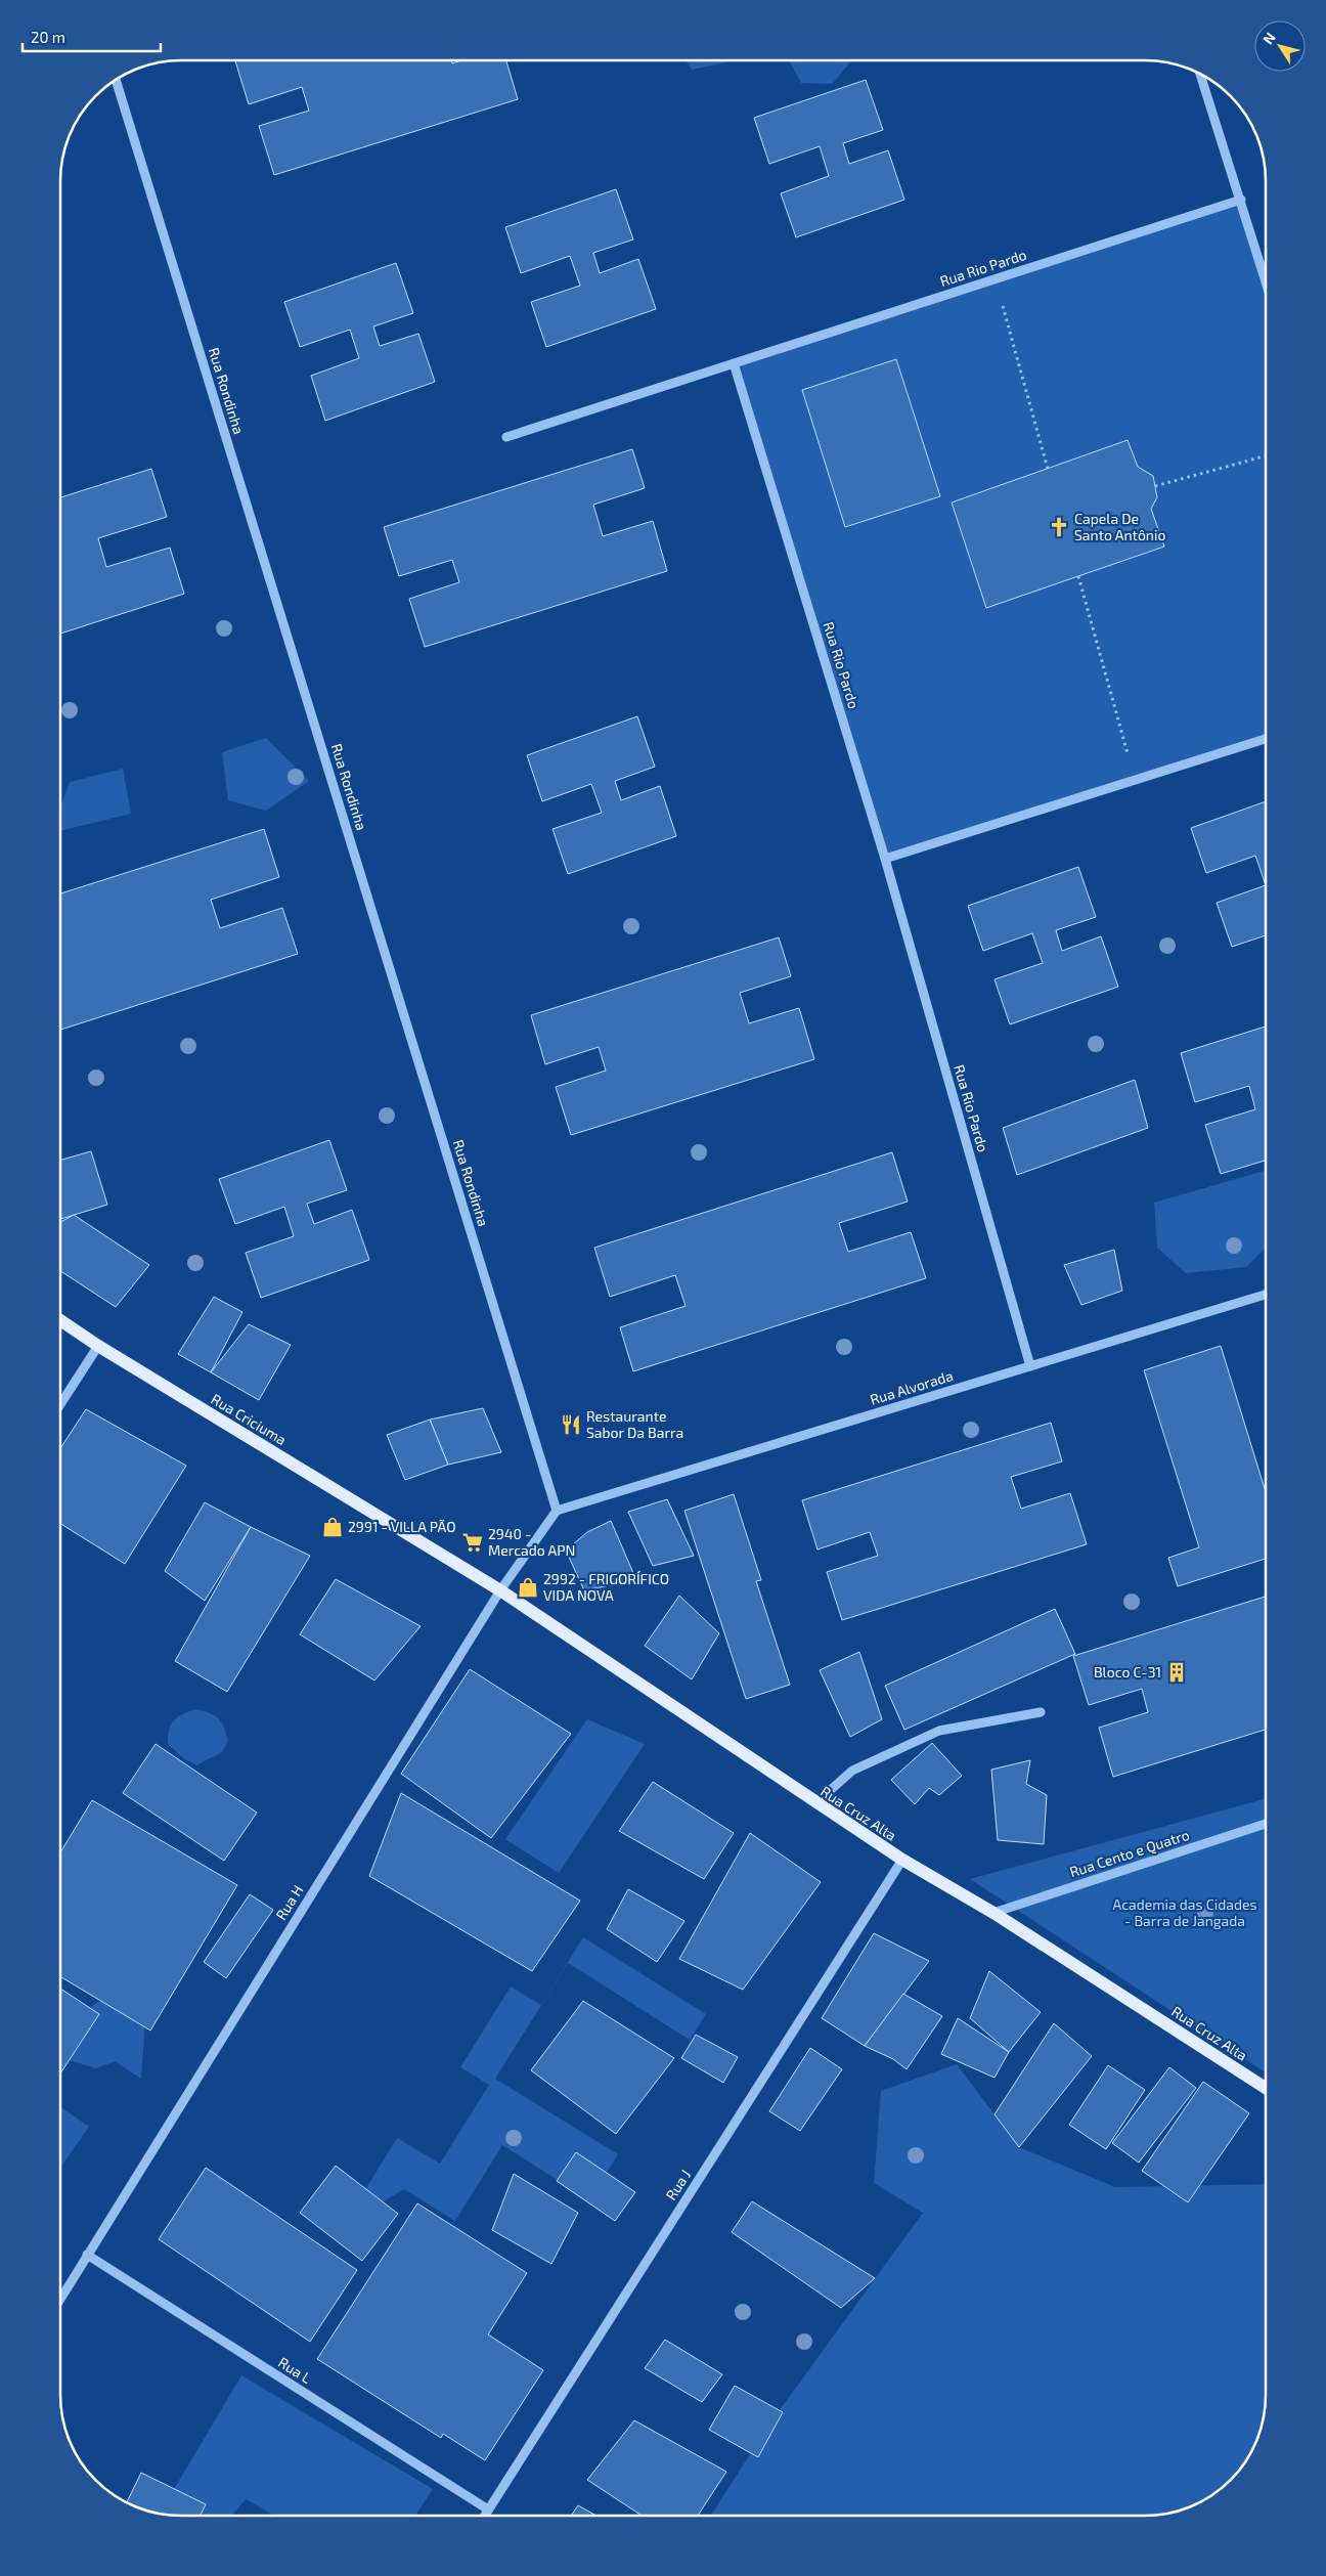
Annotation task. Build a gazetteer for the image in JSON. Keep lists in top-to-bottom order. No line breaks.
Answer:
{"streets":{"main road":["Rua Criciuma","Rua Cruz Alta"],"street":["Rua Rio Pardo","Rua Rondinha","Rua Alvorada","Rua Cento e Quatro","Rua H","Rua J","Rua L"]},"crossings":[["Rua Rio Pardo","Rua Alvorada"],["Rua Rondinha","Rua Alvorada"],["Rua Rondinha","Rua H"],["Rua Alvorada","Rua H"],["Rua Criciuma","Rua Cruz Alta"],["Rua Cruz Alta","Rua Cento e Quatro"],["Rua Cruz Alta","Rua H"],["Rua Cruz Alta","Rua J"],["Rua H","Rua L"],["Rua J","Rua L"]],"parks":["Academia das Cidades - Barra de Jangada"],"places":{"church":["Capela De Santo Antônio"],"restaurant":["Restaurante Sabor Da Barra"],"shop":["2991 - VILLA PÃO","2992 - FRIGORÍFICO VIDA NOVA"],"supermarket":["2940 - Mercado APN"],"building":["Bloco C-31"]},"scale_bar":"20 m","north":"top left"}
